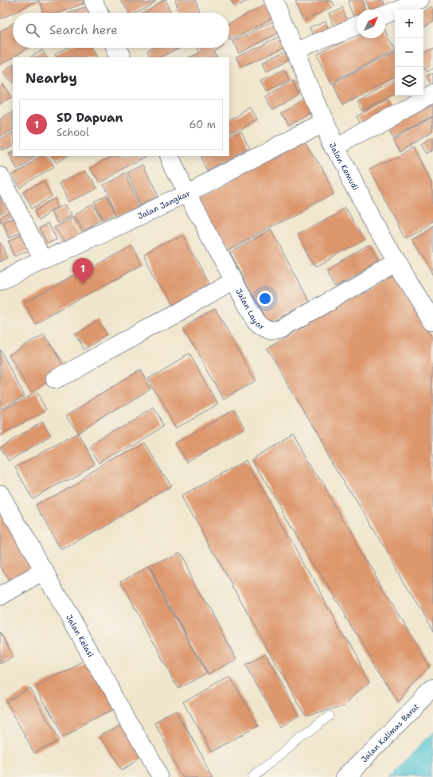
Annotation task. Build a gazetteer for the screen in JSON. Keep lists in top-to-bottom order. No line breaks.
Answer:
{"streets":{"street":["Jalan Kemudi","Jalan Jangkar","Jalan Layar","Jalan Kelasi","Jalan Kalimas Barat"]},"crossings":[["Jalan Kemudi","Jalan Jangkar"],["Jalan Kemudi","Jalan Layar"],["Jalan Jangkar","Jalan Layar"]],"north":"top right","page":{"map_buttons":["+","−"],"search":"Search here","heading":"Nearby","list":[{"mark":"1","name":"SD Dapuan","note":"School","value":"60 m"}],"pins":"1"}}
